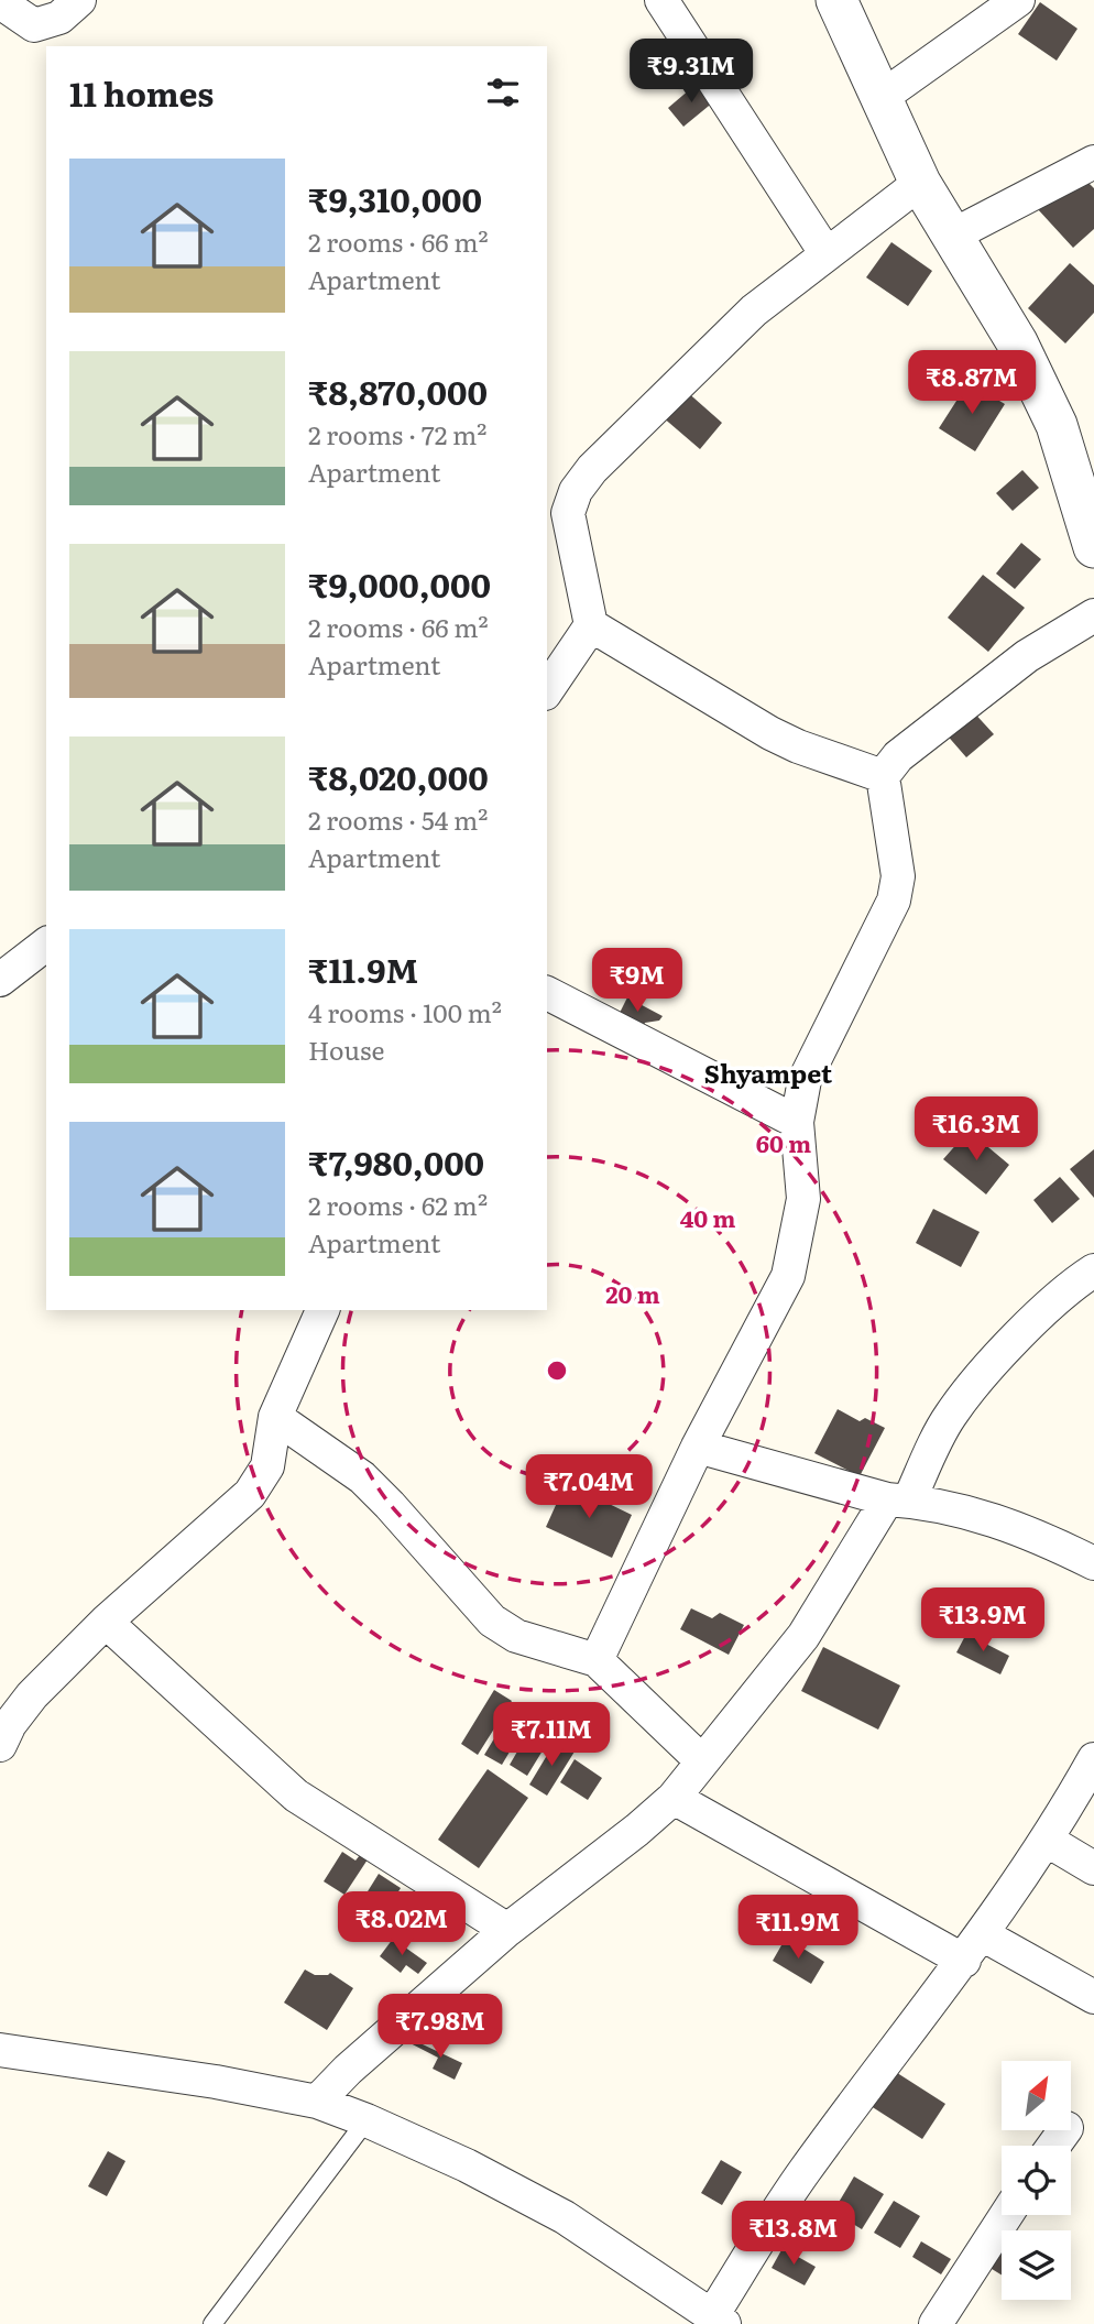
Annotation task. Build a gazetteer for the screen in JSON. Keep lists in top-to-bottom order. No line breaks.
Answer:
{"districts":["Shyampet"],"north":"top right","page":{"price":["₹9.31M","₹8.87M","₹9M","₹16.3M","₹7.04M","₹13.9M","₹7.11M","₹8.02M","₹11.9M","₹7.98M","₹13.8M"],"heading":"11 homes","list":[{"name":"₹9,310,000","note":"2 rooms · 66 m² · Apartment"},{"name":"₹8,870,000","note":"2 rooms · 72 m² · Apartment"},{"name":"₹9,000,000","note":"2 rooms · 66 m² · Apartment"},{"name":"₹8,020,000","note":"2 rooms · 54 m² · Apartment"},{"name":"₹11.9M","note":"4 rooms · 100 m² · House"},{"name":"₹7,980,000","note":"2 rooms · 62 m² · Apartment"}]},"rings":["60 m","40 m","20 m"]}
